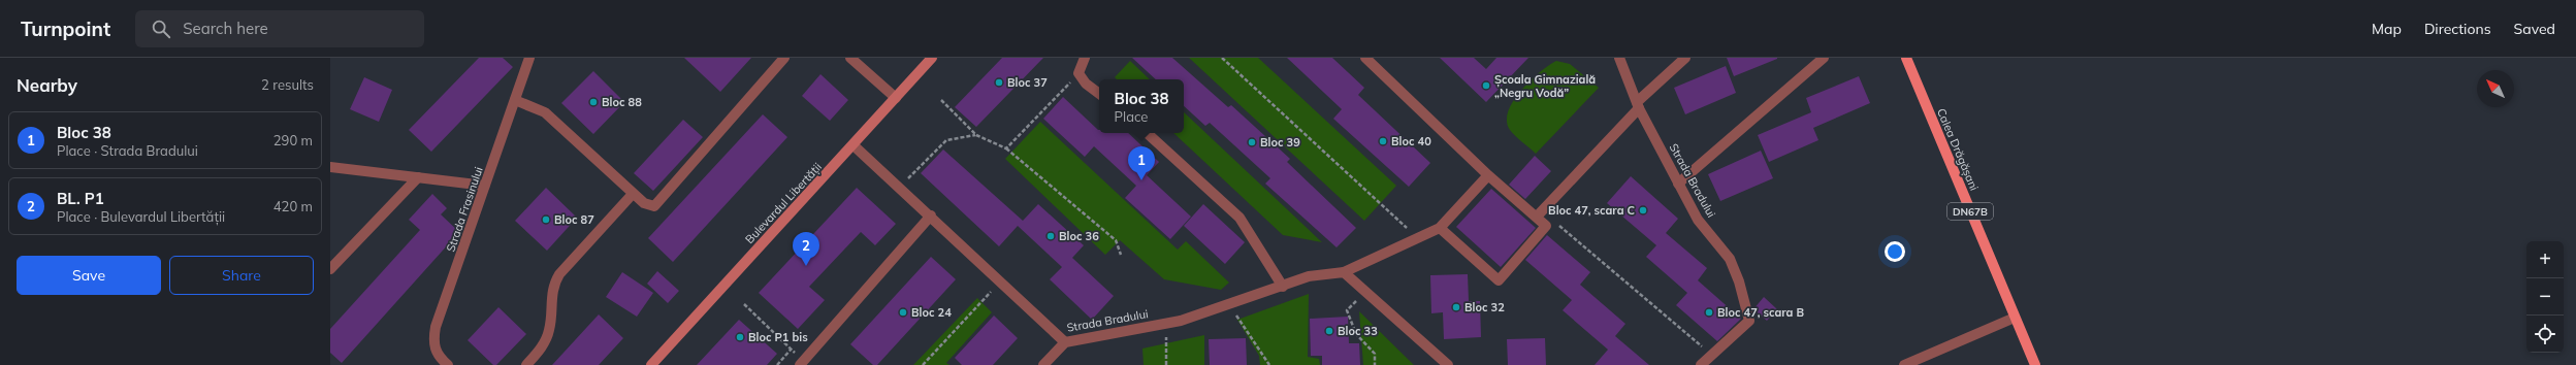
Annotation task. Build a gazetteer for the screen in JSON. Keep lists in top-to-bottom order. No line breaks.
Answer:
{"streets":{"main road":["Calea Drăgășani","Bulevardul Libertății","DN67B"],"street":["Strada Bradului","Strada Frasinului"]},"crossings":[["Strada Bradului","Bulevardul Libertății"]],"places":["Bloc 37","Școala Gimnazială „Negru Vodă”","Bloc 88","Bloc 40","Bloc 39","Bloc 47, scara C","Bloc 87","Bloc 36","Bloc 32","Bloc 24","Bloc 47, scara B","Bloc 33","Bloc P1 bis"],"north":"top left","page":{"header":"Turnpoint","search":"Search here","nav":["Map","Directions","Saved"],"heading":["Nearby","2 results"],"popup":["Bloc 38","Place"],"list":[{"mark":"1","name":"Bloc 38","note":"Place · Strada Bradului","value":"290 m"},{"mark":"2","name":"BL. P1","note":"Place · Bulevardul Libertății","value":"420 m"}],"pins":["1","2"],"map_buttons":["+","−"],"buttons":["Save","Share"]}}
